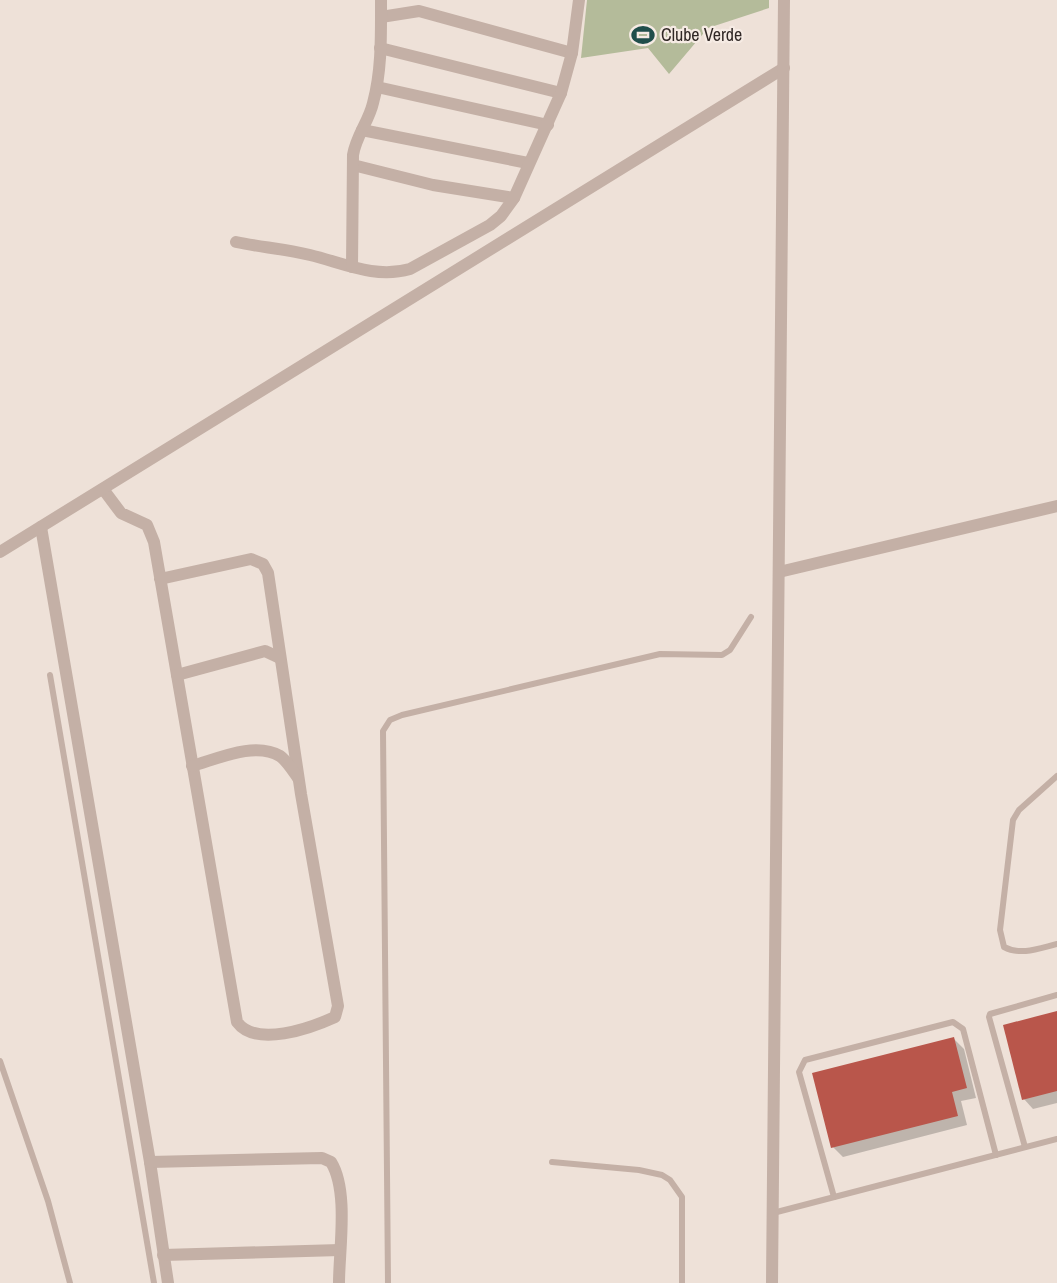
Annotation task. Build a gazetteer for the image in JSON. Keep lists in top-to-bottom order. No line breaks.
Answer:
{"places":{"sports":["Clube Verde"]}}
